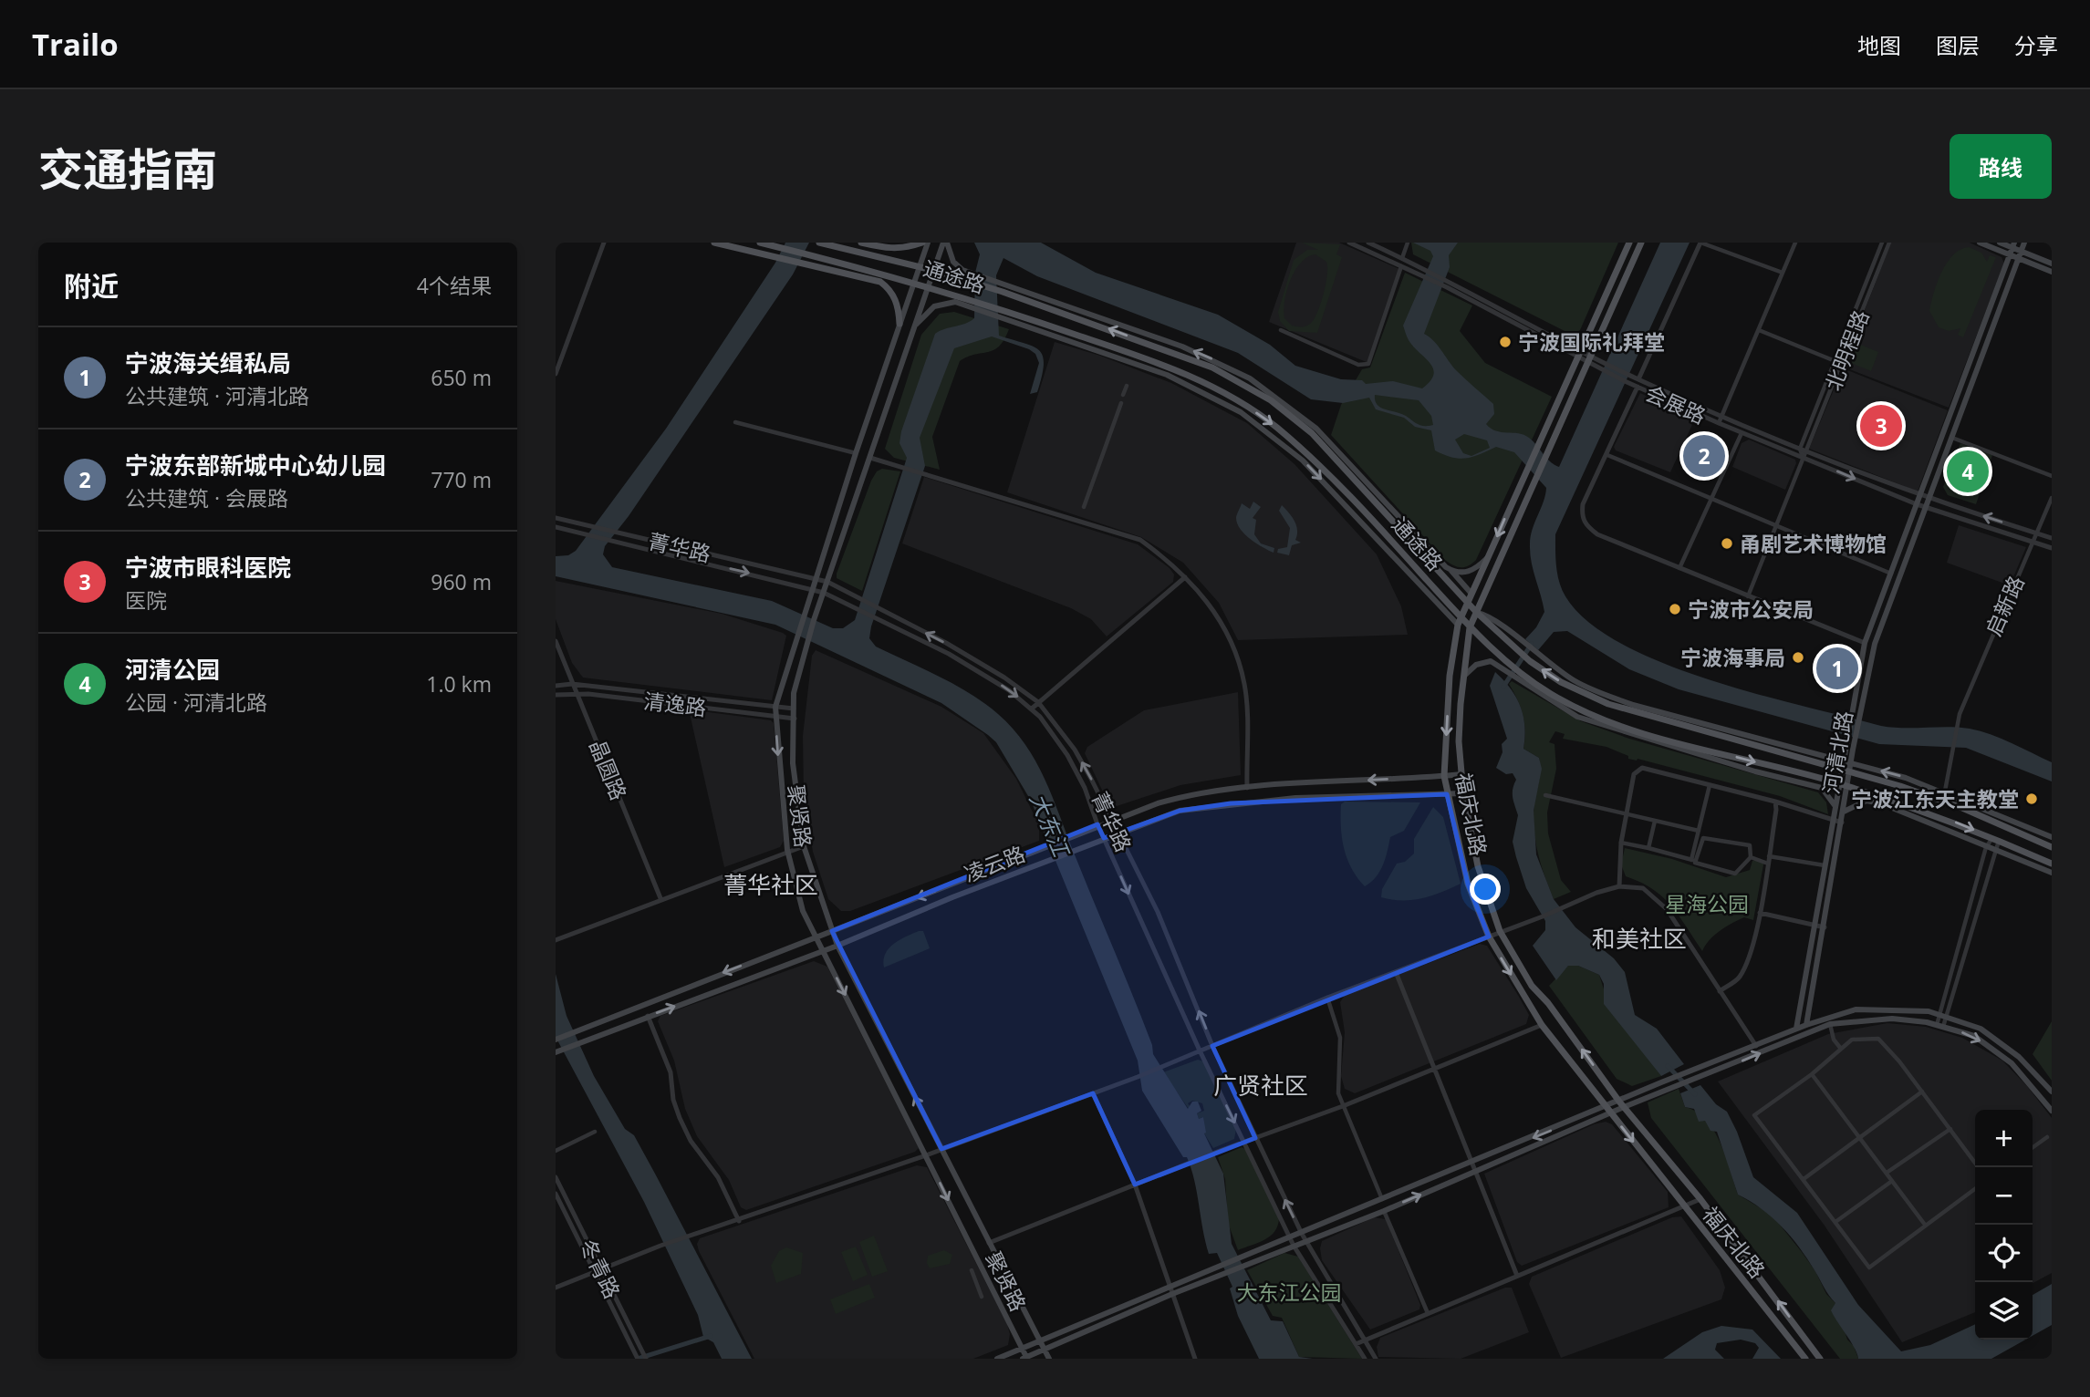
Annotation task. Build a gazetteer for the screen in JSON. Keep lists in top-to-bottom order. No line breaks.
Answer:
{"streets":{"main road":["通途路","河清北路","福庆北路","聚贤路","凌云路"],"street":["北明程路","会展路","菁华路","启新路","清逸路","晶圆路","冬青路"]},"crossings":[["通途路","启新路"],["通途路","河清北路"],["通途路","福庆北路"],["通途路","聚贤路"],["北明程路","会展路"],["会展路","启新路"],["会展路","河清北路"],["会展路","福庆北路"],["菁华路","聚贤路"],["菁华路","凌云路"],["清逸路","晶圆路"],["清逸路","聚贤路"],["福庆北路","凌云路"],["聚贤路","凌云路"]],"districts":["菁华社区","和美社区","广贤社区"],"water":["大东江"],"parks":["星海公园","大东江公园"],"places":["宁波国际礼拜堂","甬剧艺术博物馆","宁波市公安局","宁波海事局","宁波江东天主教堂"],"page":{"header":"Trailo","nav":["地图","图层","分享"],"title":"交通指南","buttons":"路线","heading":["附近","4个结果"],"list":[{"mark":"1","name":"宁波海关缉私局","note":"公共建筑 · 河清北路","value":"650 m"},{"mark":"2","name":"宁波东部新城中心幼儿园","note":"公共建筑 · 会展路","value":"770 m"},{"mark":"3","name":"宁波市眼科医院","note":"医院","value":"960 m"},{"mark":"4","name":"河清公园","note":"公园 · 河清北路","value":"1.0 km"}],"pins":["3","2","4","1"],"map_buttons":["+","−"]}}
